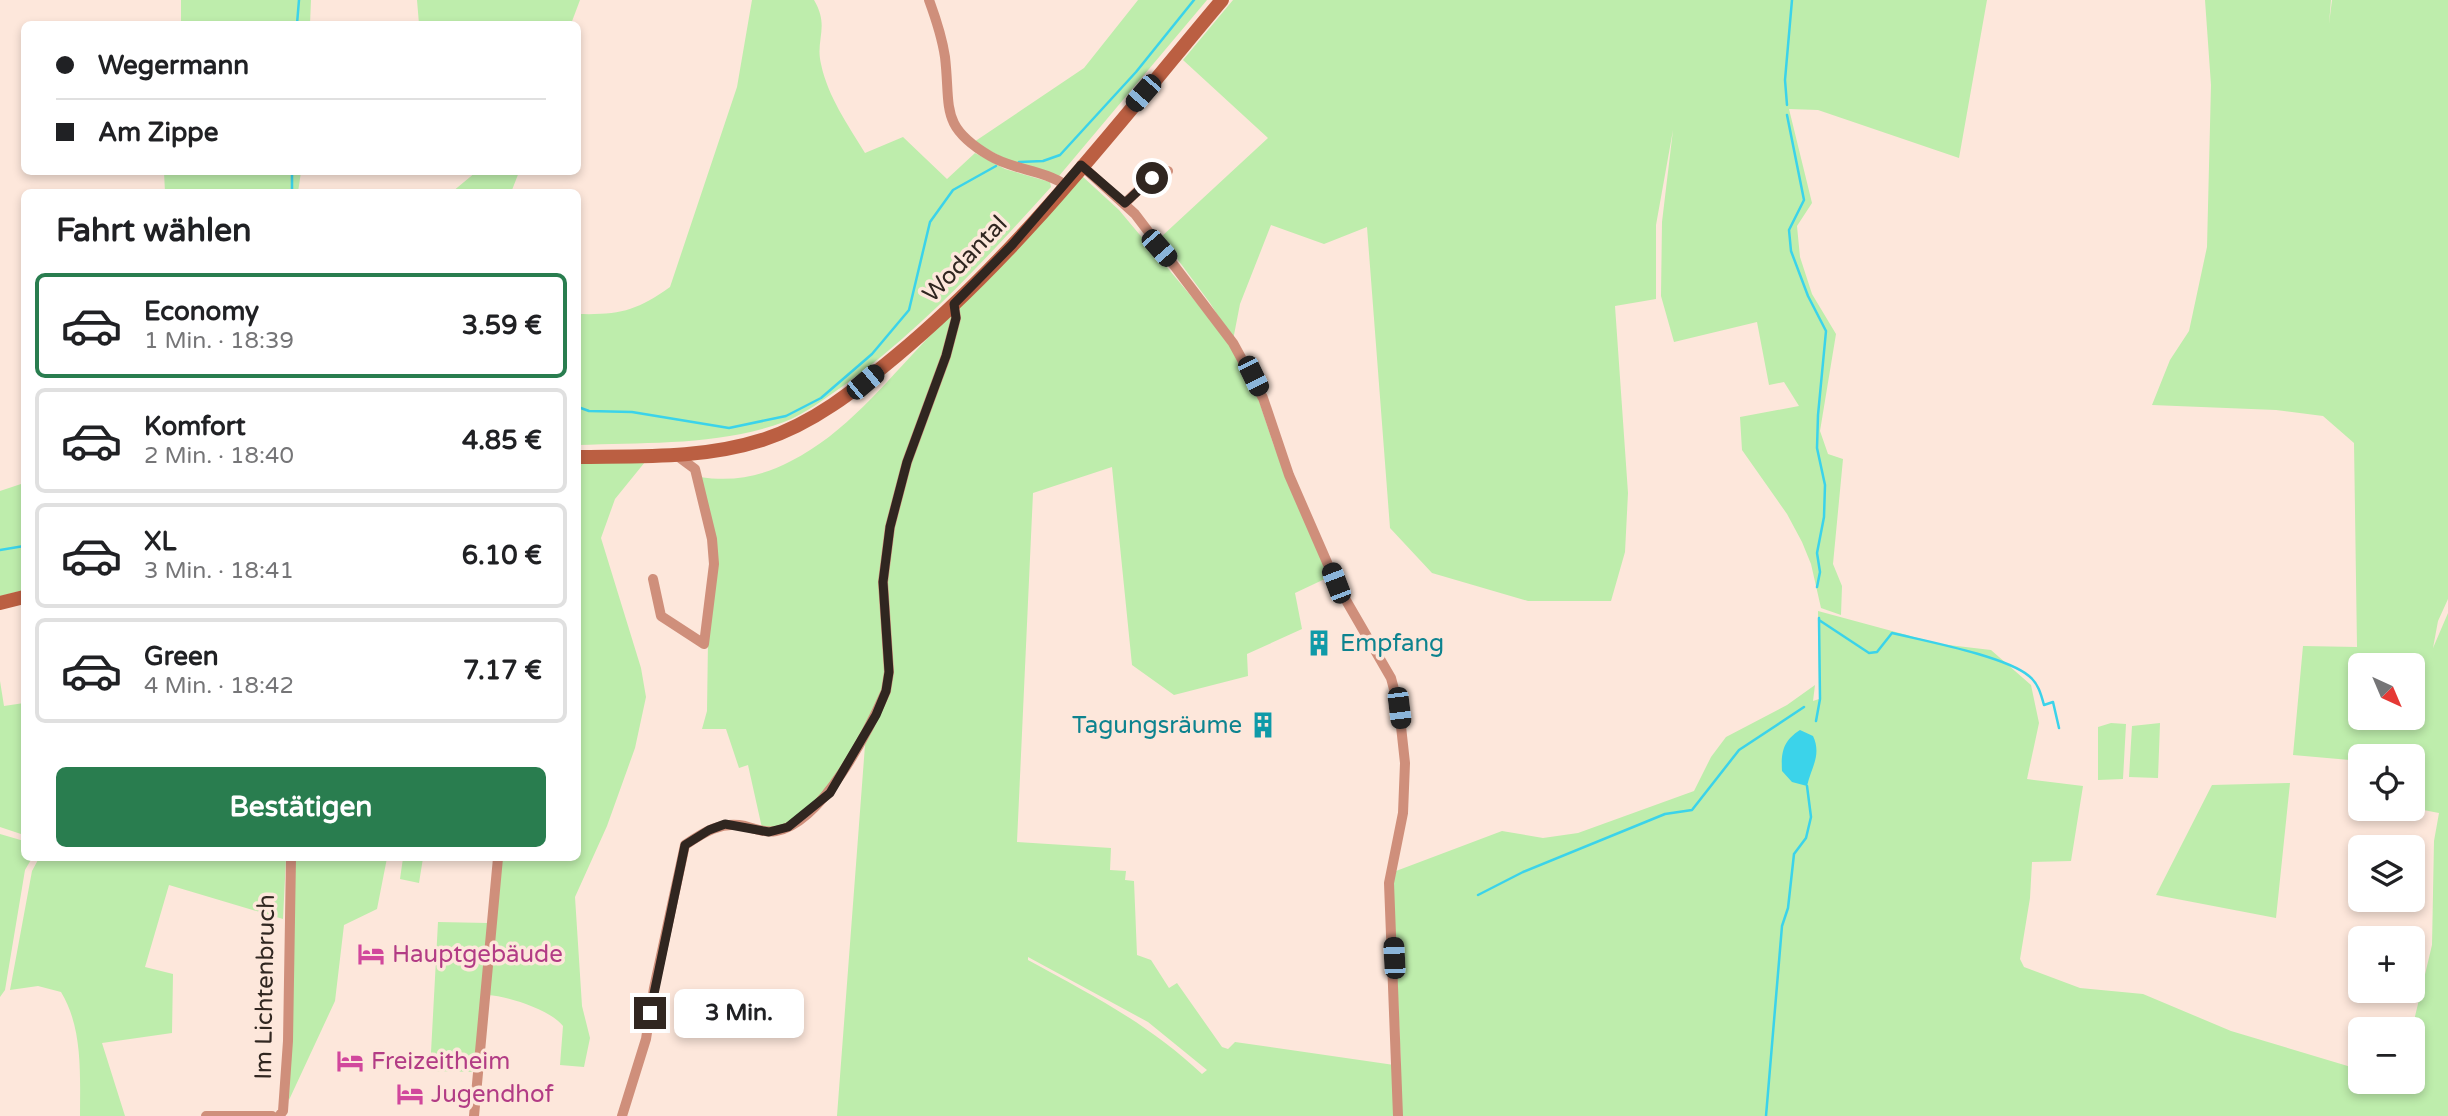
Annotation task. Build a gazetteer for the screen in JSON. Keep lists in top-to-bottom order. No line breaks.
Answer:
{"streets":{"main road":["Wodantal"],"street":["Im Lichtenbruch"]},"places":{"building":["Empfang","Tagungsräume"],"hotel":["Hauptgebäude","Freizeitheim","Jugendhof"]},"north":"bottom right","page":{"banner":["Wegermann","Am Zippe"],"heading":"Fahrt wählen","list":[{"name":"Economy","note":"1 Min. · 18:39","value":"3.59 €"},{"name":"Komfort","note":"2 Min. · 18:40","value":"4.85 €"},{"name":"XL","note":"3 Min. · 18:41","value":"6.10 €"},{"name":"Green","note":"4 Min. · 18:42","value":"7.17 €"}],"map_buttons":["+","−"],"buttons":"Bestätigen","bubble":"3 Min."}}
